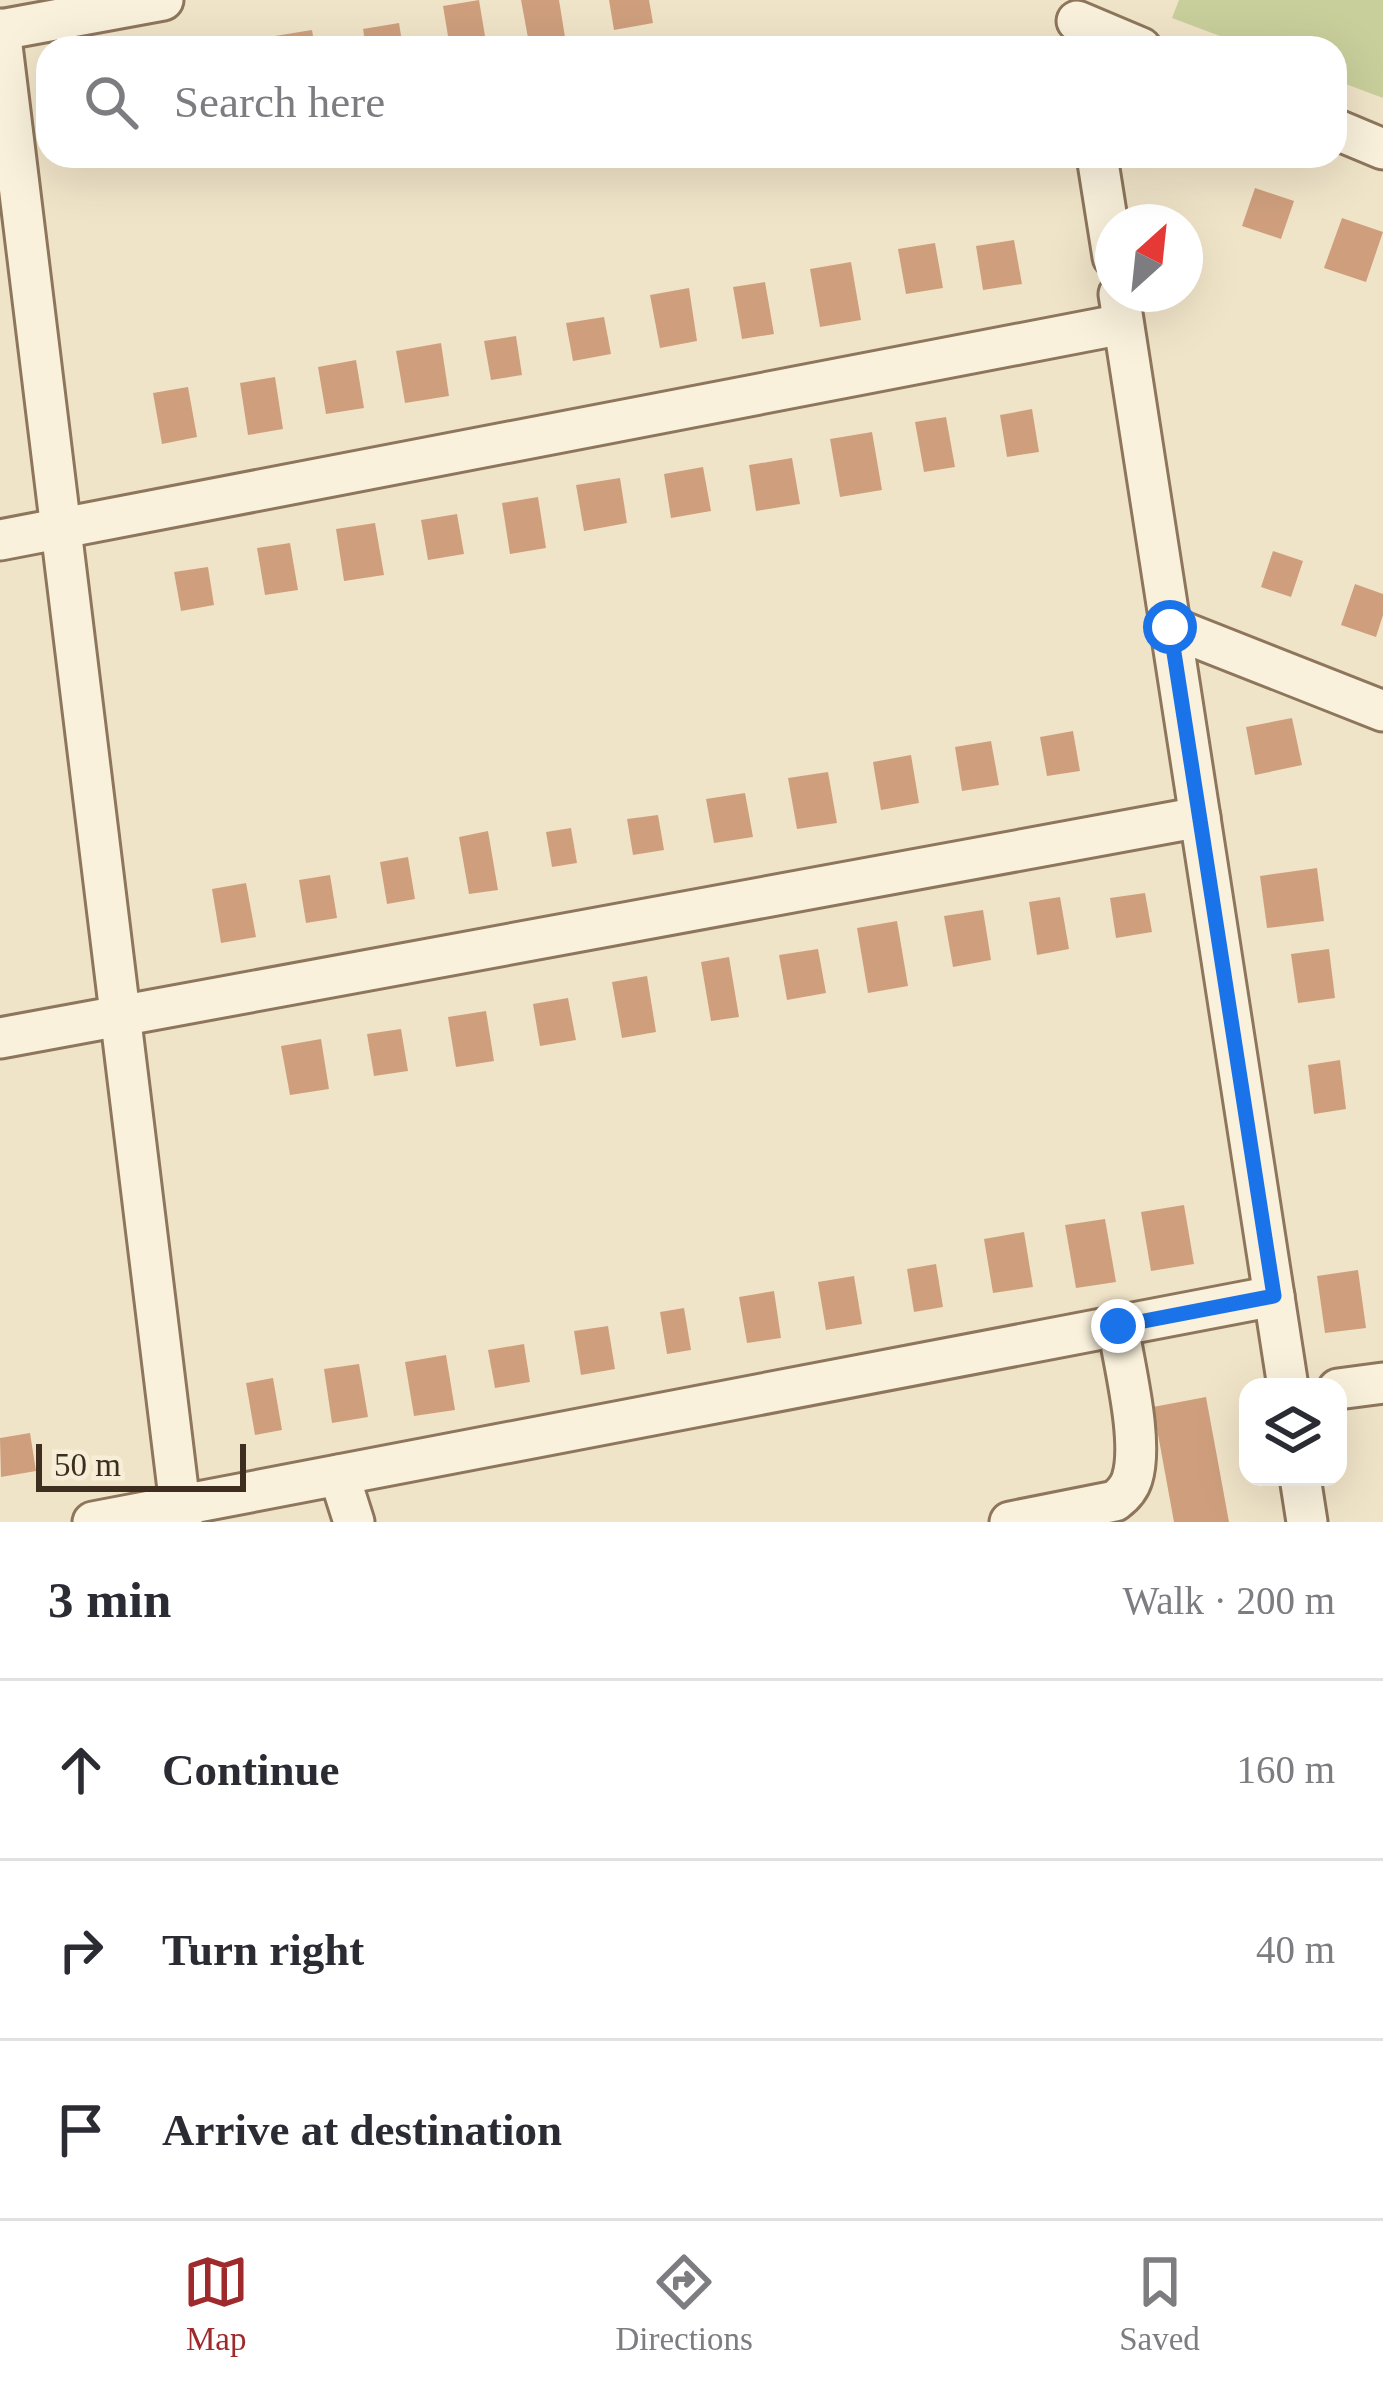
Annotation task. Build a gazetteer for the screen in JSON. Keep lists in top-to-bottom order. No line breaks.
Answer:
{"scale_bar":"50 m","north":"top right","page":{"search":"Search here","scale":"50 m","heading":["3 min","Walk · 200 m"],"list":[["Continue","160 m"],["Turn right","40 m"],"Arrive at destination"],"nav":["Map","Directions","Saved"]}}
